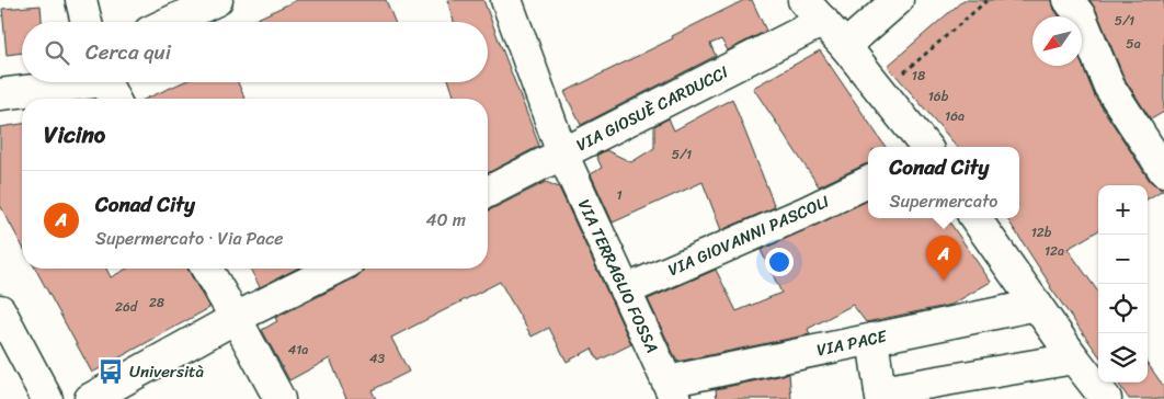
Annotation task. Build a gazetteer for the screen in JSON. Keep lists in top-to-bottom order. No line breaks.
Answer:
{"streets":{"street":["VIA GIOSUÈ CARDUCCI","VIA GIOVANNI PASCOLI","VIA TERRAGLIO FOSSA","VIA PACE"]},"crossings":[["VIA GIOSUÈ CARDUCCI","VIA TERRAGLIO FOSSA"],["VIA GIOVANNI PASCOLI","VIA TERRAGLIO FOSSA"],["VIA TERRAGLIO FOSSA","VIA PACE"]],"places":{"bus stop":["Università"]},"house_numbers":["5/1","5a","18","16b","16a","5/1","1","12b","12a","28","26d","41a","43"],"north":"bottom left","page":{"search":"Cerca qui","heading":"Vicino","popup":["Conad City","Supermercato"],"list":[{"mark":"A","name":"Conad City","note":"Supermercato · Via Pace","value":"40 m"}],"map_buttons":["+","−"],"pins":"A"}}
